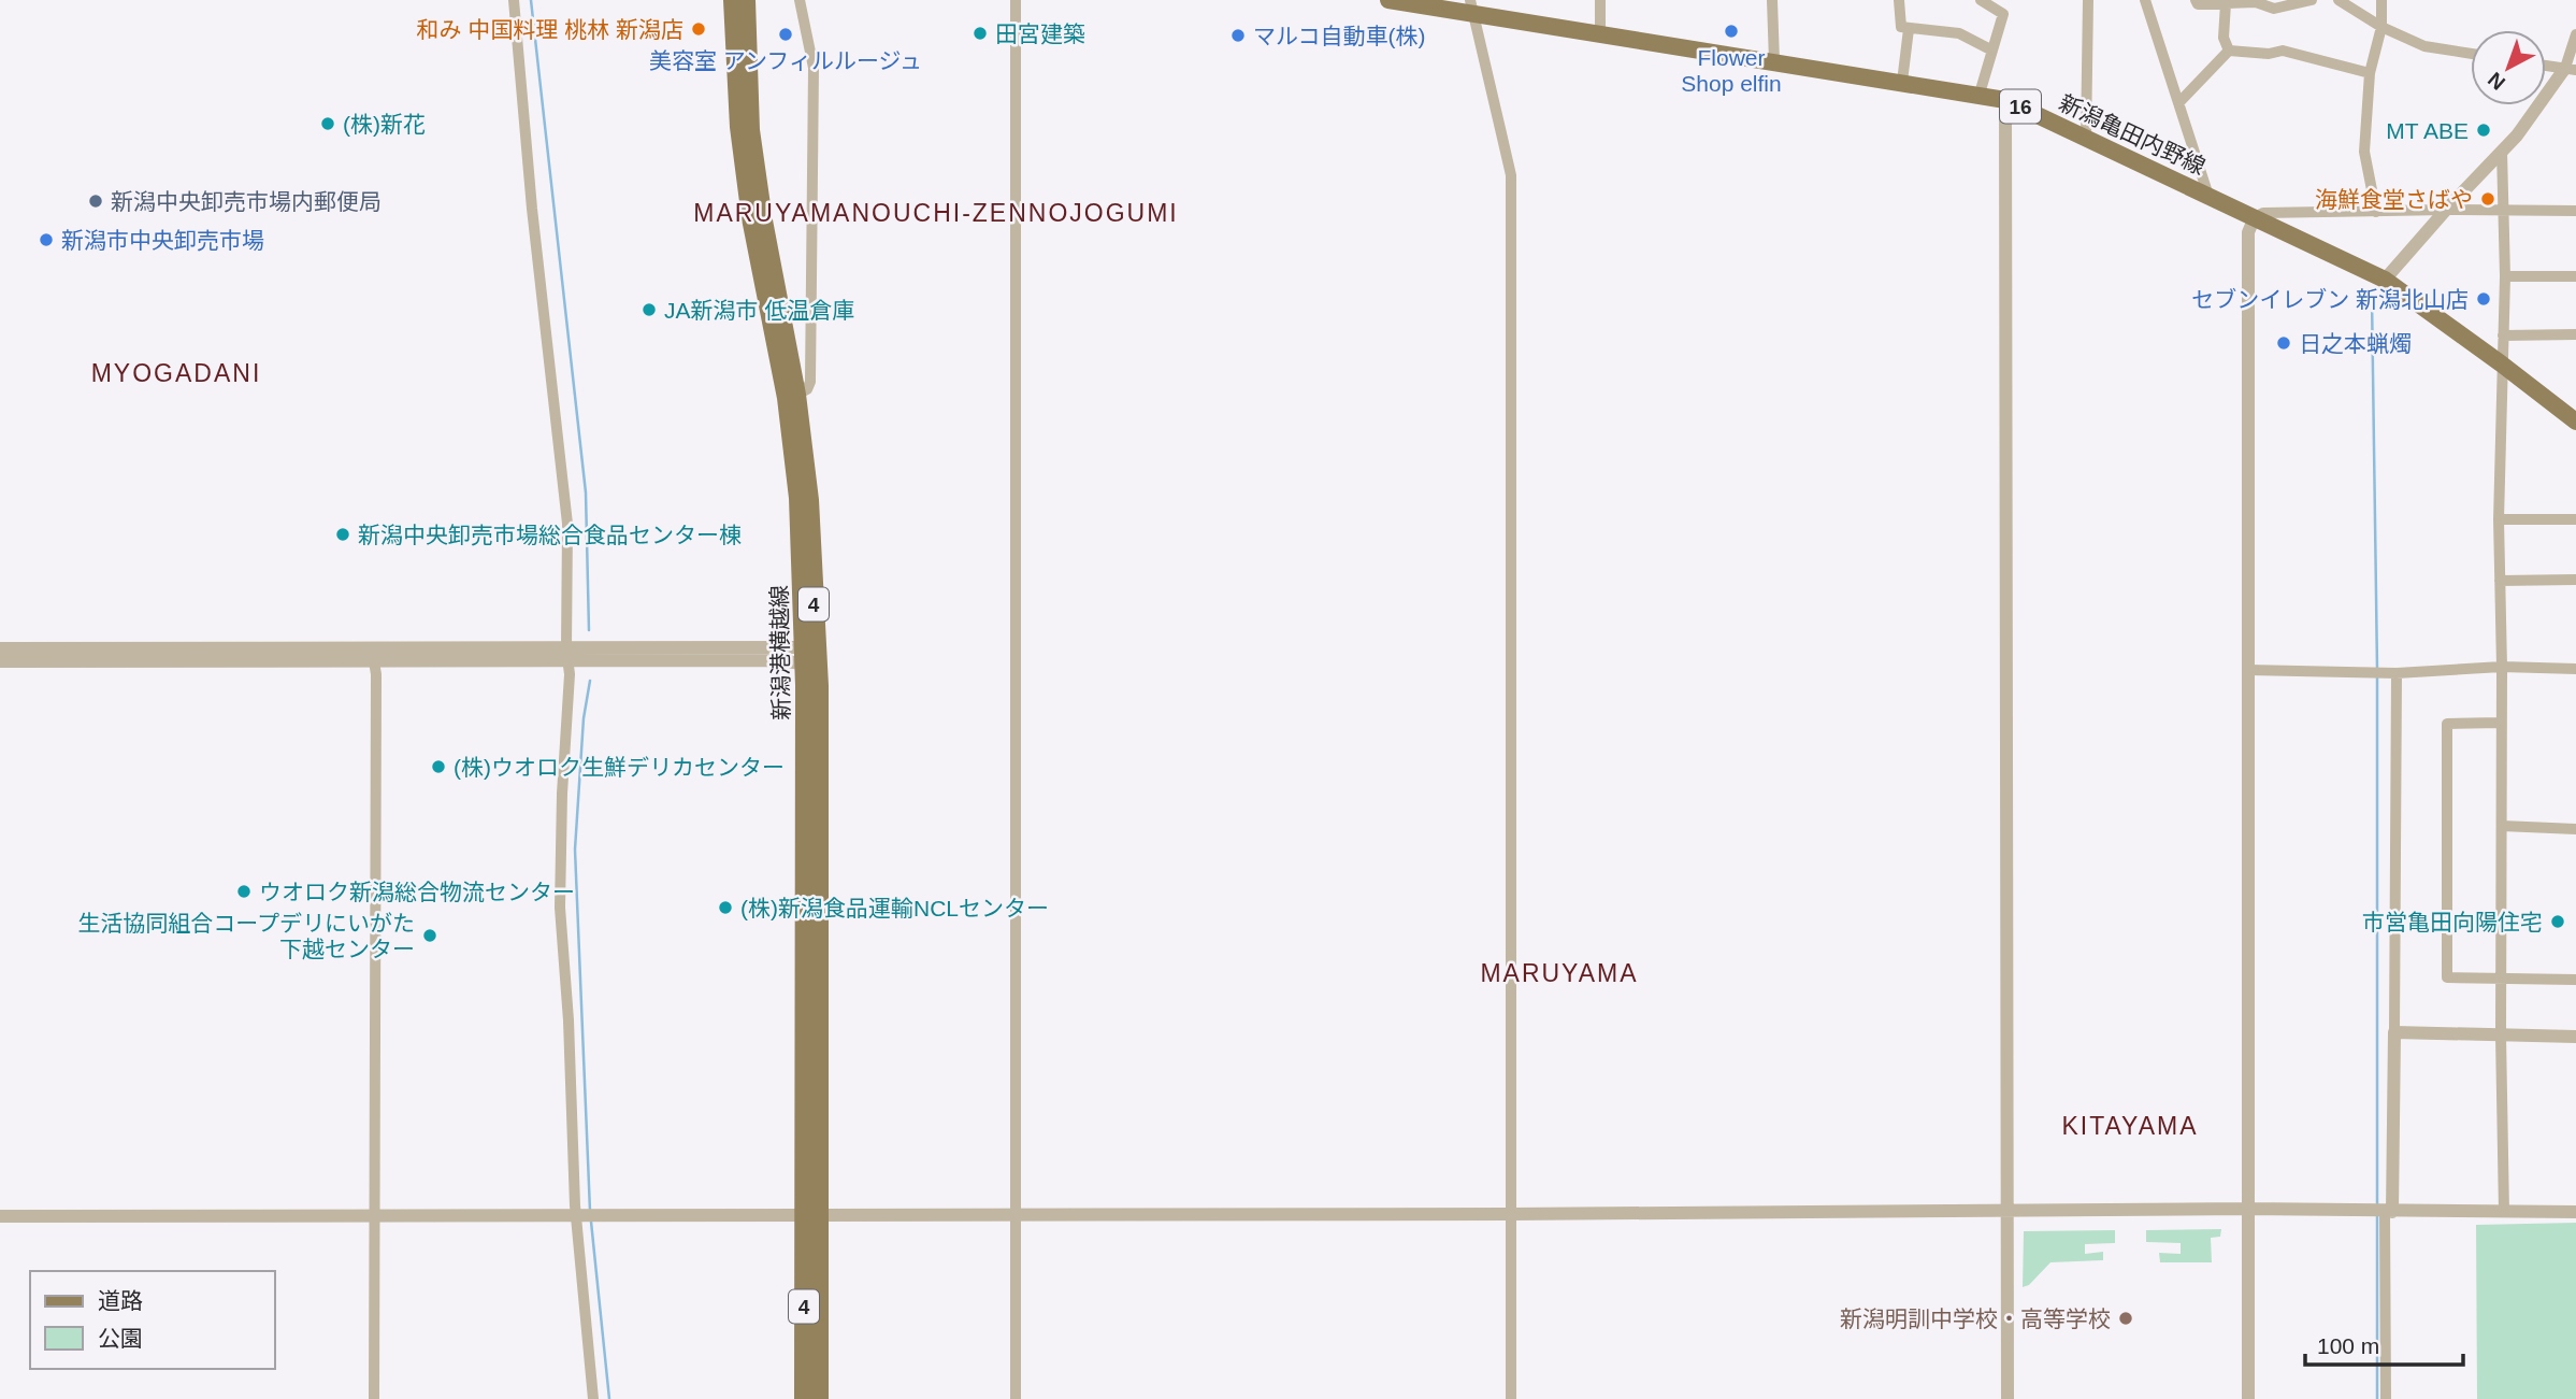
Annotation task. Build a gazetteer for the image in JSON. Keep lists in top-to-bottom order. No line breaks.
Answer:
{"streets":{"main road":["16","新潟亀田内野線","4","新潟港横越線"]},"districts":["MARUYAMANOUCHI-ZENNOJOGUMI","MYOGADANI","MARUYAMA","KITAYAMA"],"places":["和み 中国料理 桃林 新潟店","Flower Shop elfin","田宮建築","美容室 アンフィルルージュ","マルコ自動車(株)","(株)新花","MT ABE","海鮮食堂さばや","新潟中央卸売市場内郵便局","新潟市中央卸売市場","セブンイレブン 新潟北山店","JA新潟市 低温倉庫","日之本蝋燭","新潟中央卸売市場総合食品センター棟","(株)ウオロク生鮮デリカセンター","ウオロク新潟総合物流センター","(株)新潟食品運輸NCLセンター","市営亀田向陽住宅","生活協同組合コープデリにいがた 下越センター","新潟明訓中学校・高等学校"],"legend":["道路","公園"],"scale_bar":"100 m","north":"bottom left"}
